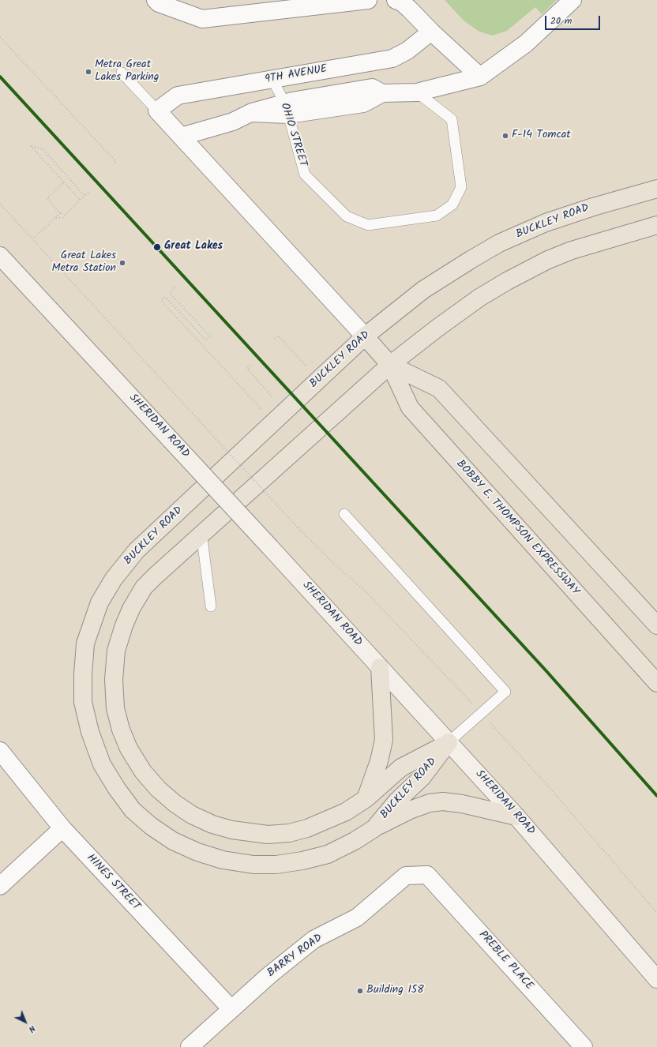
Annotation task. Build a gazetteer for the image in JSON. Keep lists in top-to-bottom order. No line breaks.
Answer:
{"streets":{"highway":["BUCKLEY ROAD","BOBBY E. THOMPSON EXPRESSWAY"],"main road":["SHERIDAN ROAD"],"street":["9TH AVENUE","HINES STREET","BARRY ROAD","PREBLE PLACE"],"lane":["OHIO STREET"]},"crossings":[["9TH AVENUE","OHIO STREET"],["BUCKLEY ROAD","SHERIDAN ROAD"],["BUCKLEY ROAD","BOBBY E. THOMPSON EXPRESSWAY"],["HINES STREET","BARRY ROAD"],["BARRY ROAD","PREBLE PLACE"]],"places":["Metra Great Lakes Parking","F-14 Tomcat","Great Lakes","Great Lakes Metra Station","Building 158"],"scale_bar":"20 m","north":"bottom right"}
